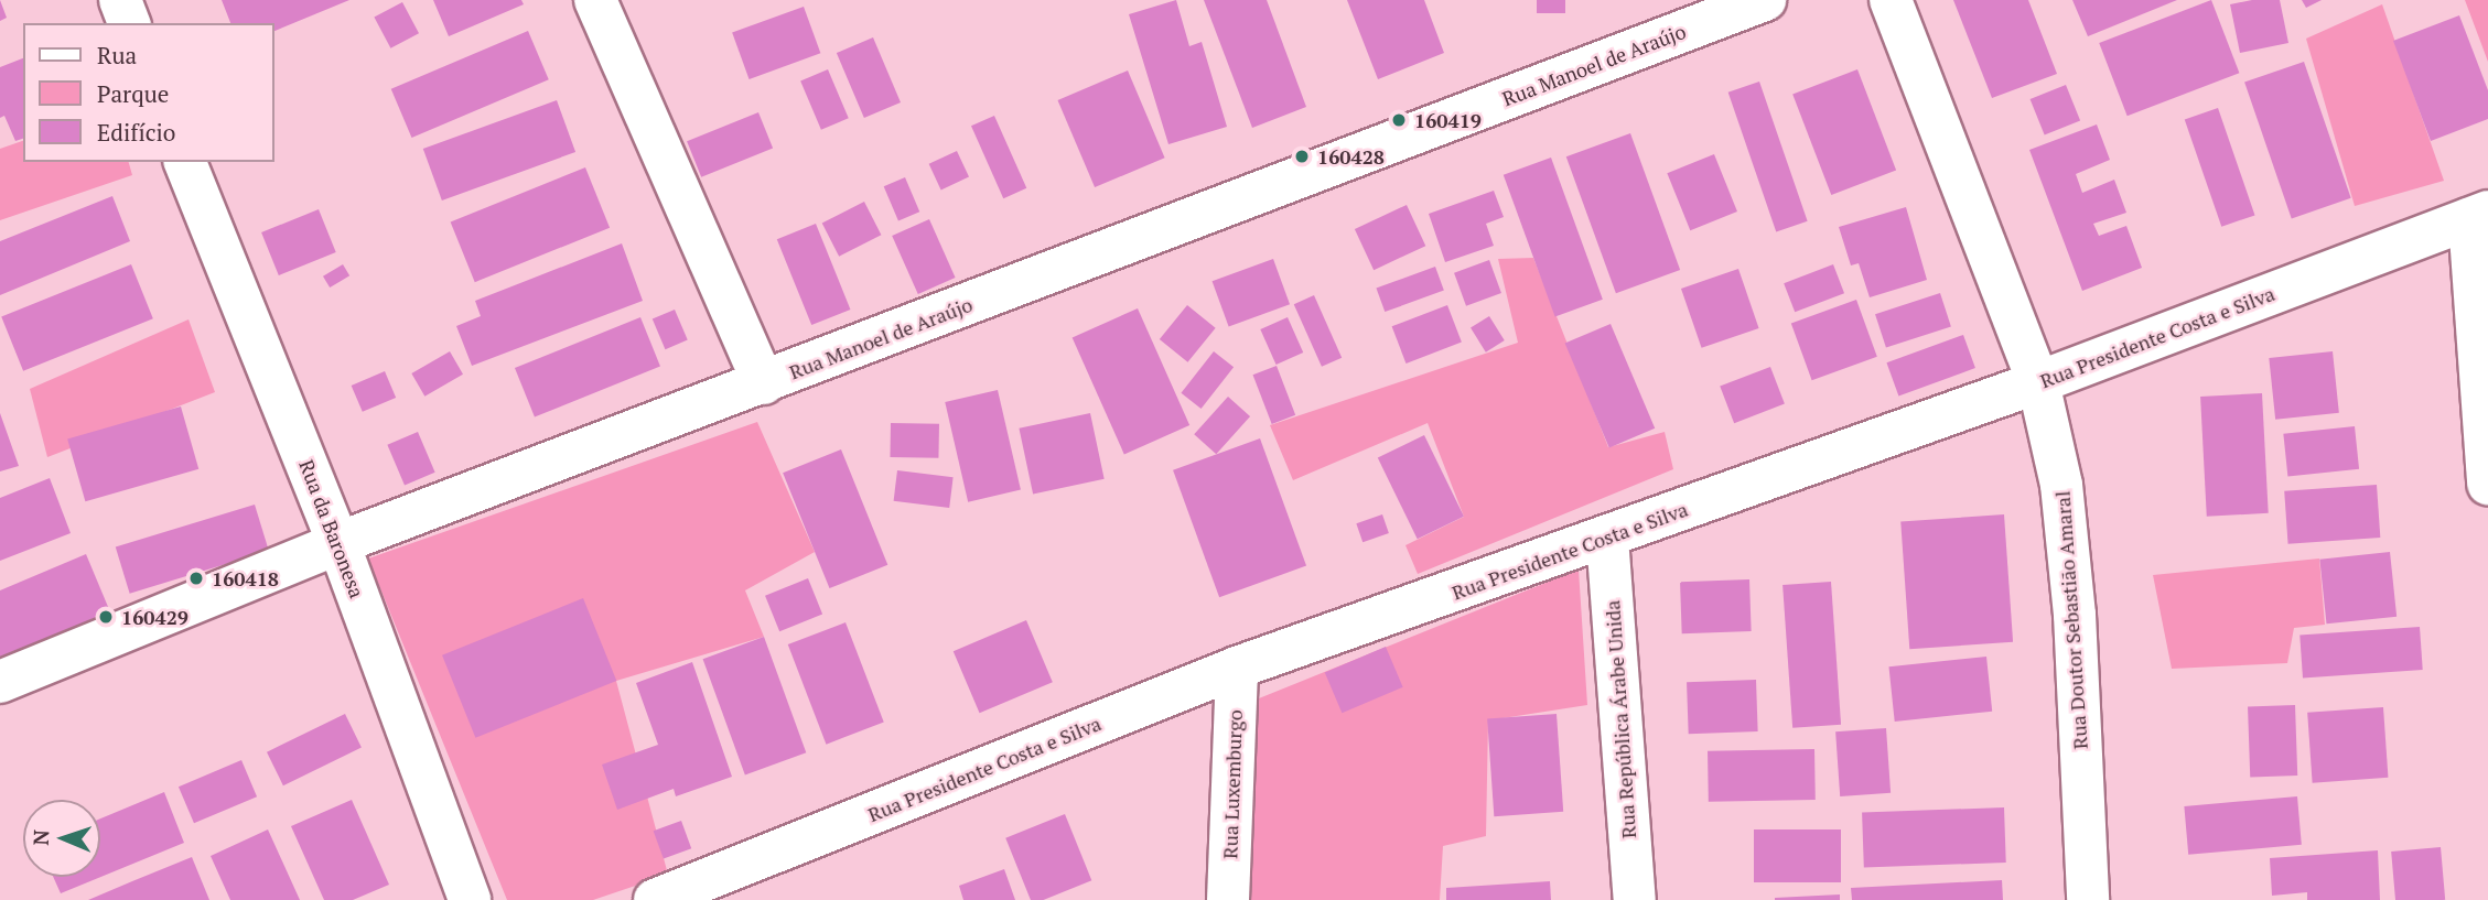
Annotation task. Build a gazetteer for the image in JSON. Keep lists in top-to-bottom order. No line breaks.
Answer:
{"streets":{"street":["Rua Manoel de Araújo","Rua Presidente Costa e Silva","Rua da Baronesa","Rua Doutor Sebastião Amaral","Rua República Árabe Unida","Rua Luxemburgo"]},"crossings":[["Rua Manoel de Araújo","Rua da Baronesa"],["Rua Presidente Costa e Silva","Rua Doutor Sebastião Amaral"],["Rua Presidente Costa e Silva","Rua República Árabe Unida"],["Rua Presidente Costa e Silva","Rua Luxemburgo"]],"places":["160419","160428","160418","160429"],"legend":["Rua","Parque","Edifício"],"north":"left"}
